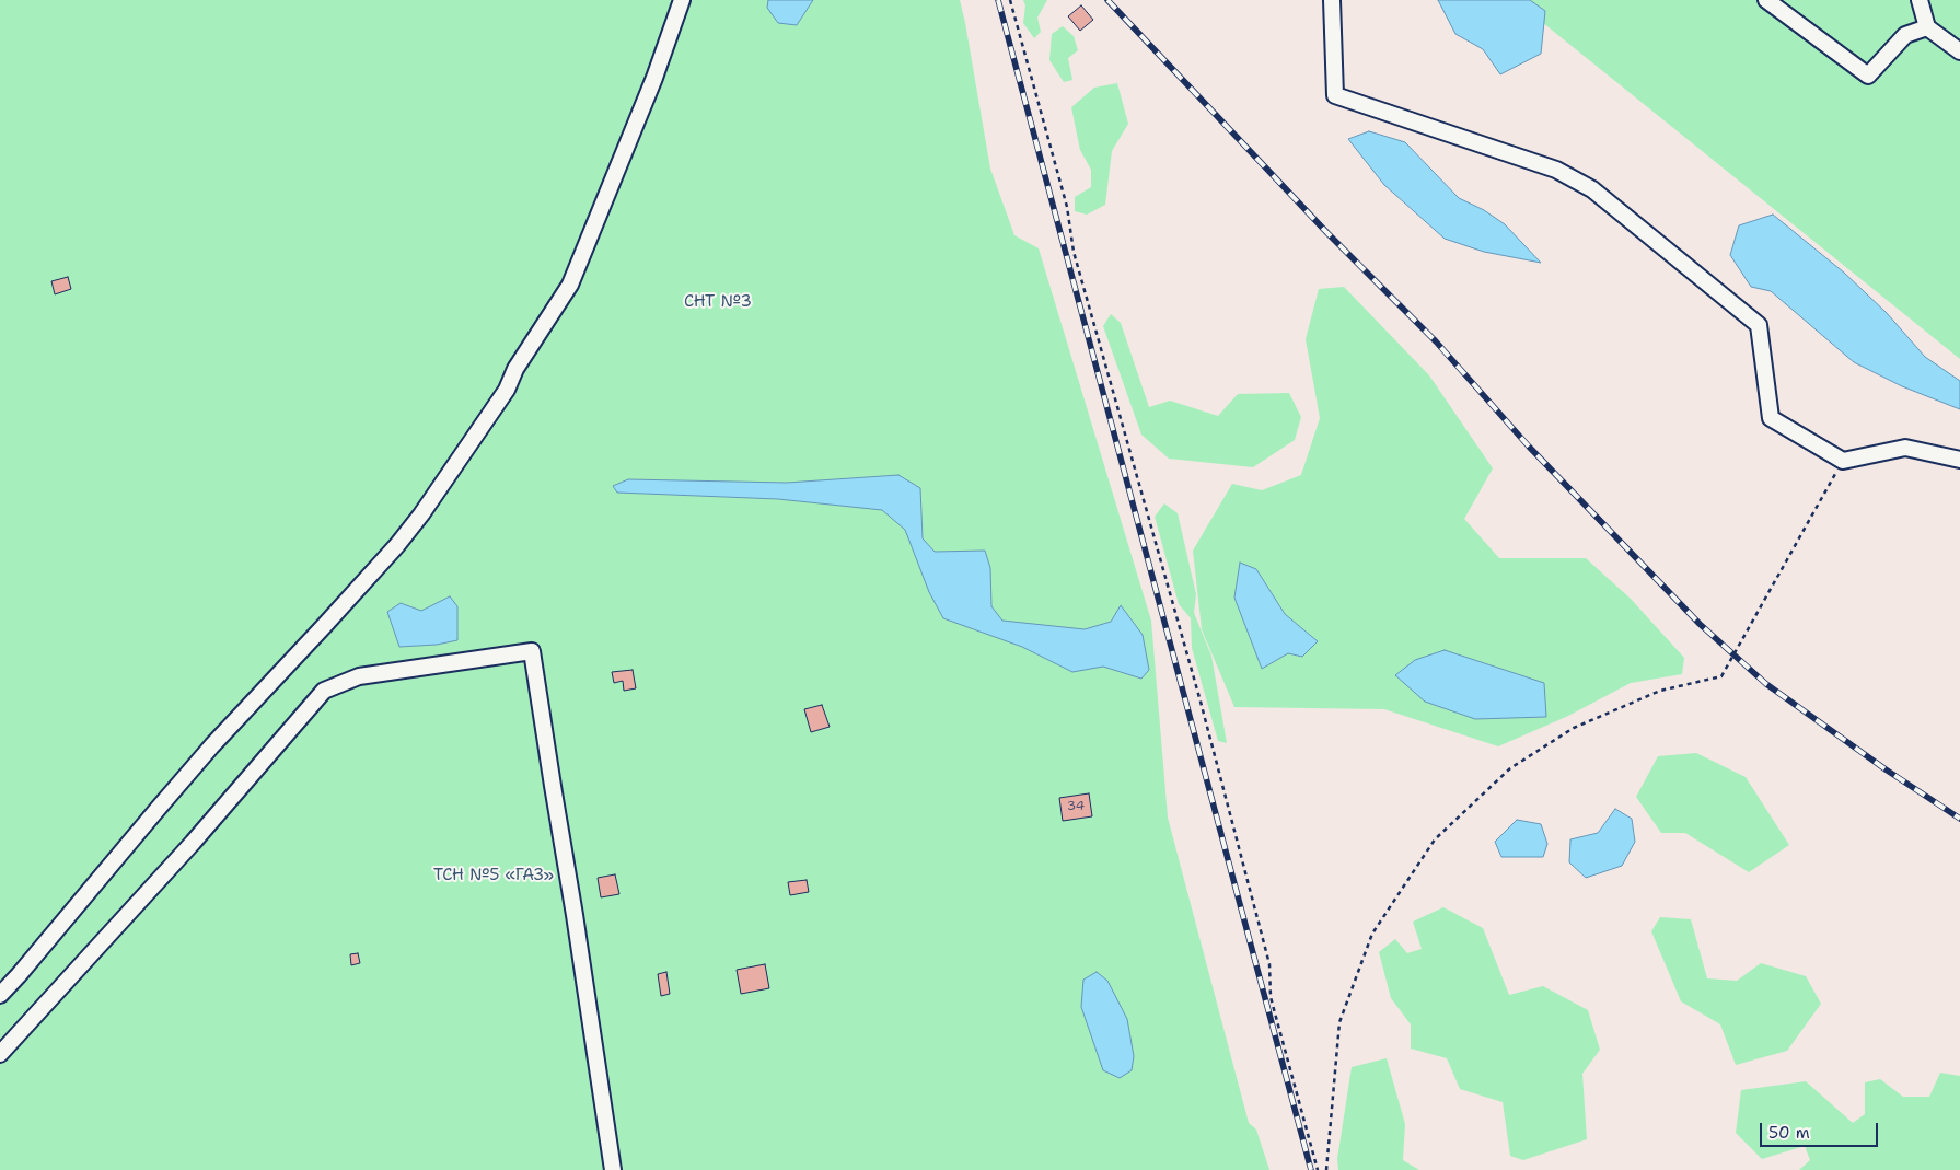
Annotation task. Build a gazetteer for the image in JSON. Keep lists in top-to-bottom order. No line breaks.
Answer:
{"parks":["СНТ №3","ТСН №5 «ГАЗ»"],"house_numbers":["34"],"scale_bar":"50 m"}
